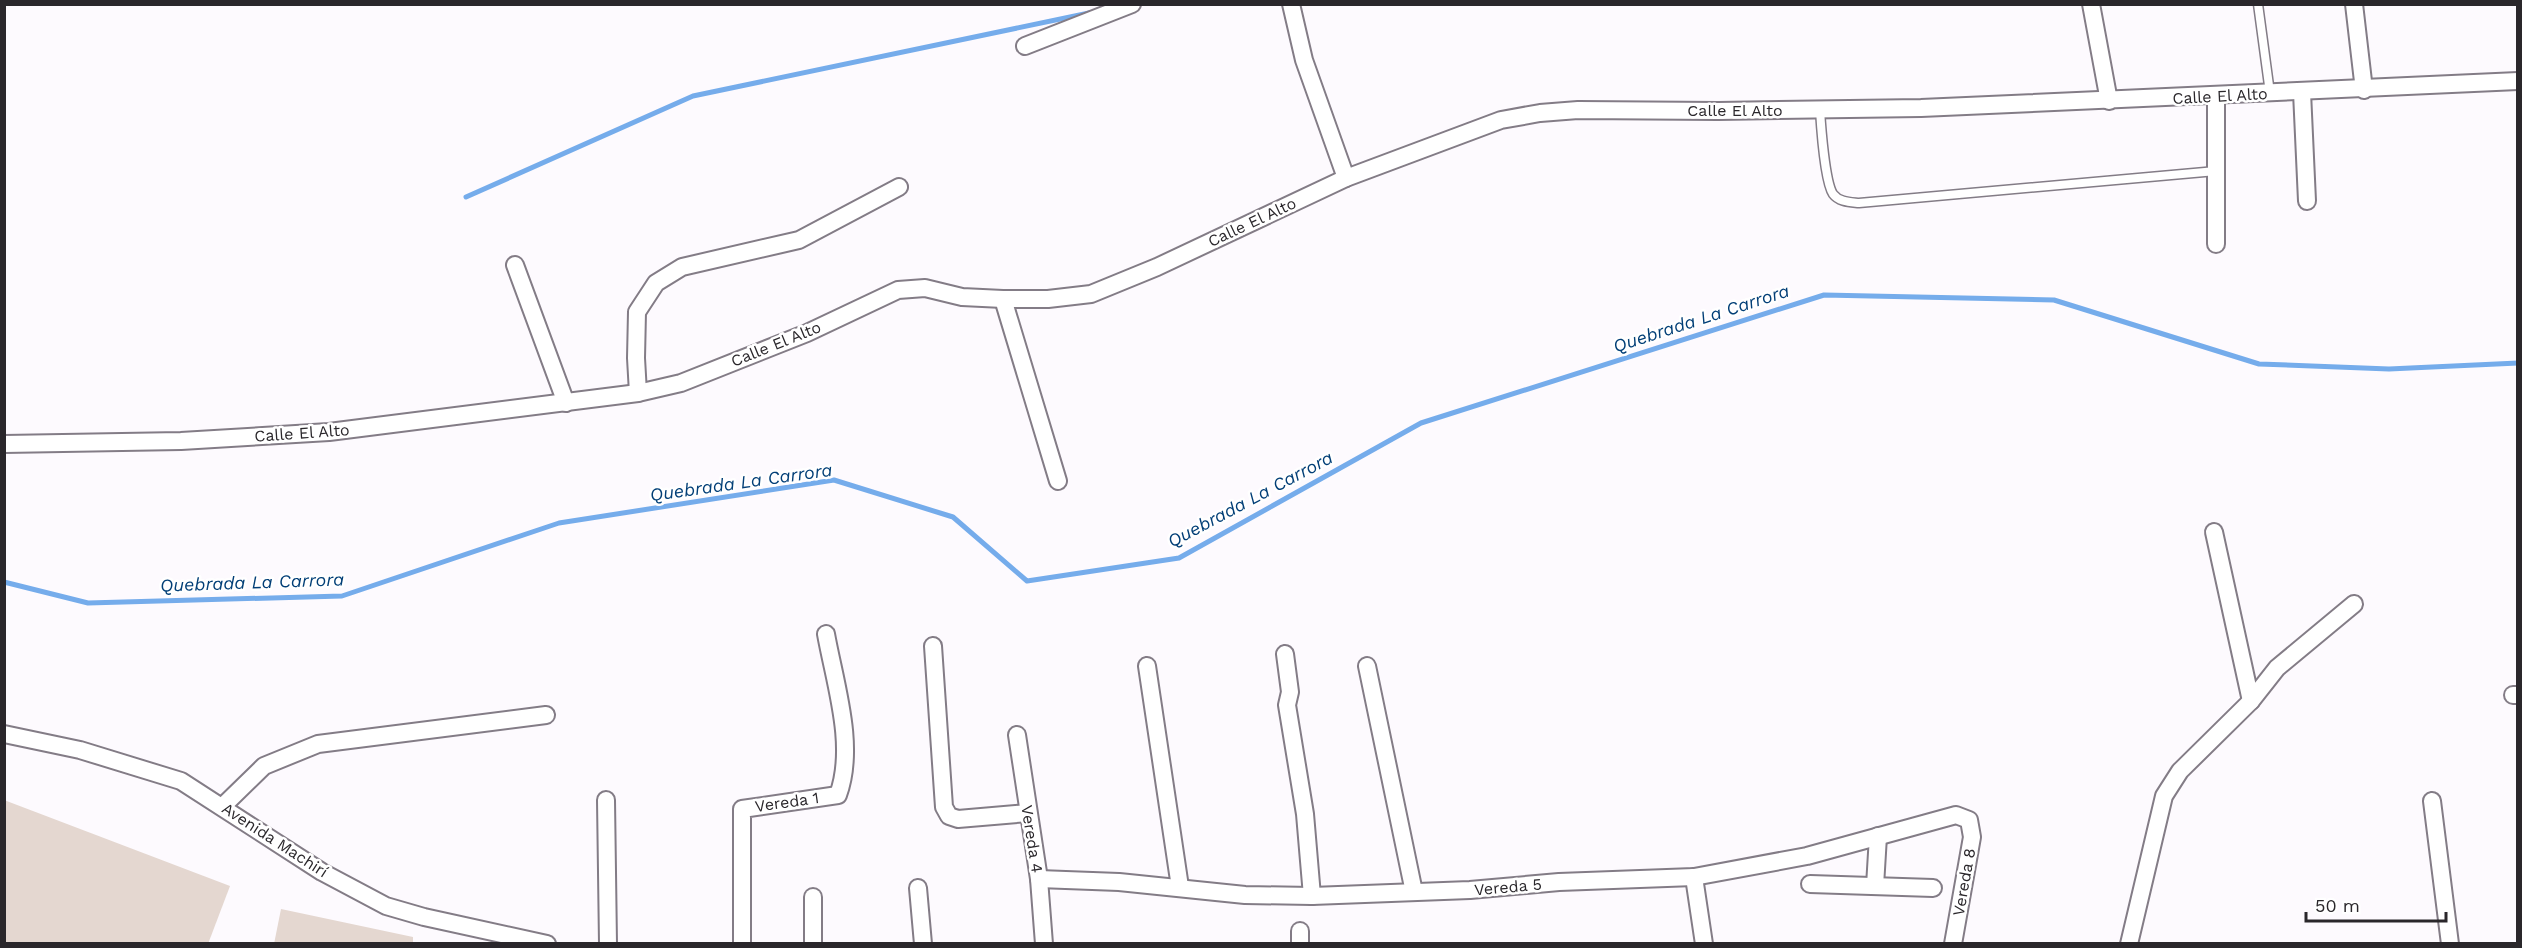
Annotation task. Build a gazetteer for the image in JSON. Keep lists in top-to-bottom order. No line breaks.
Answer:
{"streets":{"street":["Calle El Alto","Vereda 1","Vereda 4","Avenida Machirí","Vereda 8","Vereda 5"]},"crossings":[["Vereda 4","Vereda 5"],["Vereda 8","Vereda 5"]],"water":["Quebrada La Carrora"],"scale_bar":"50 m"}
